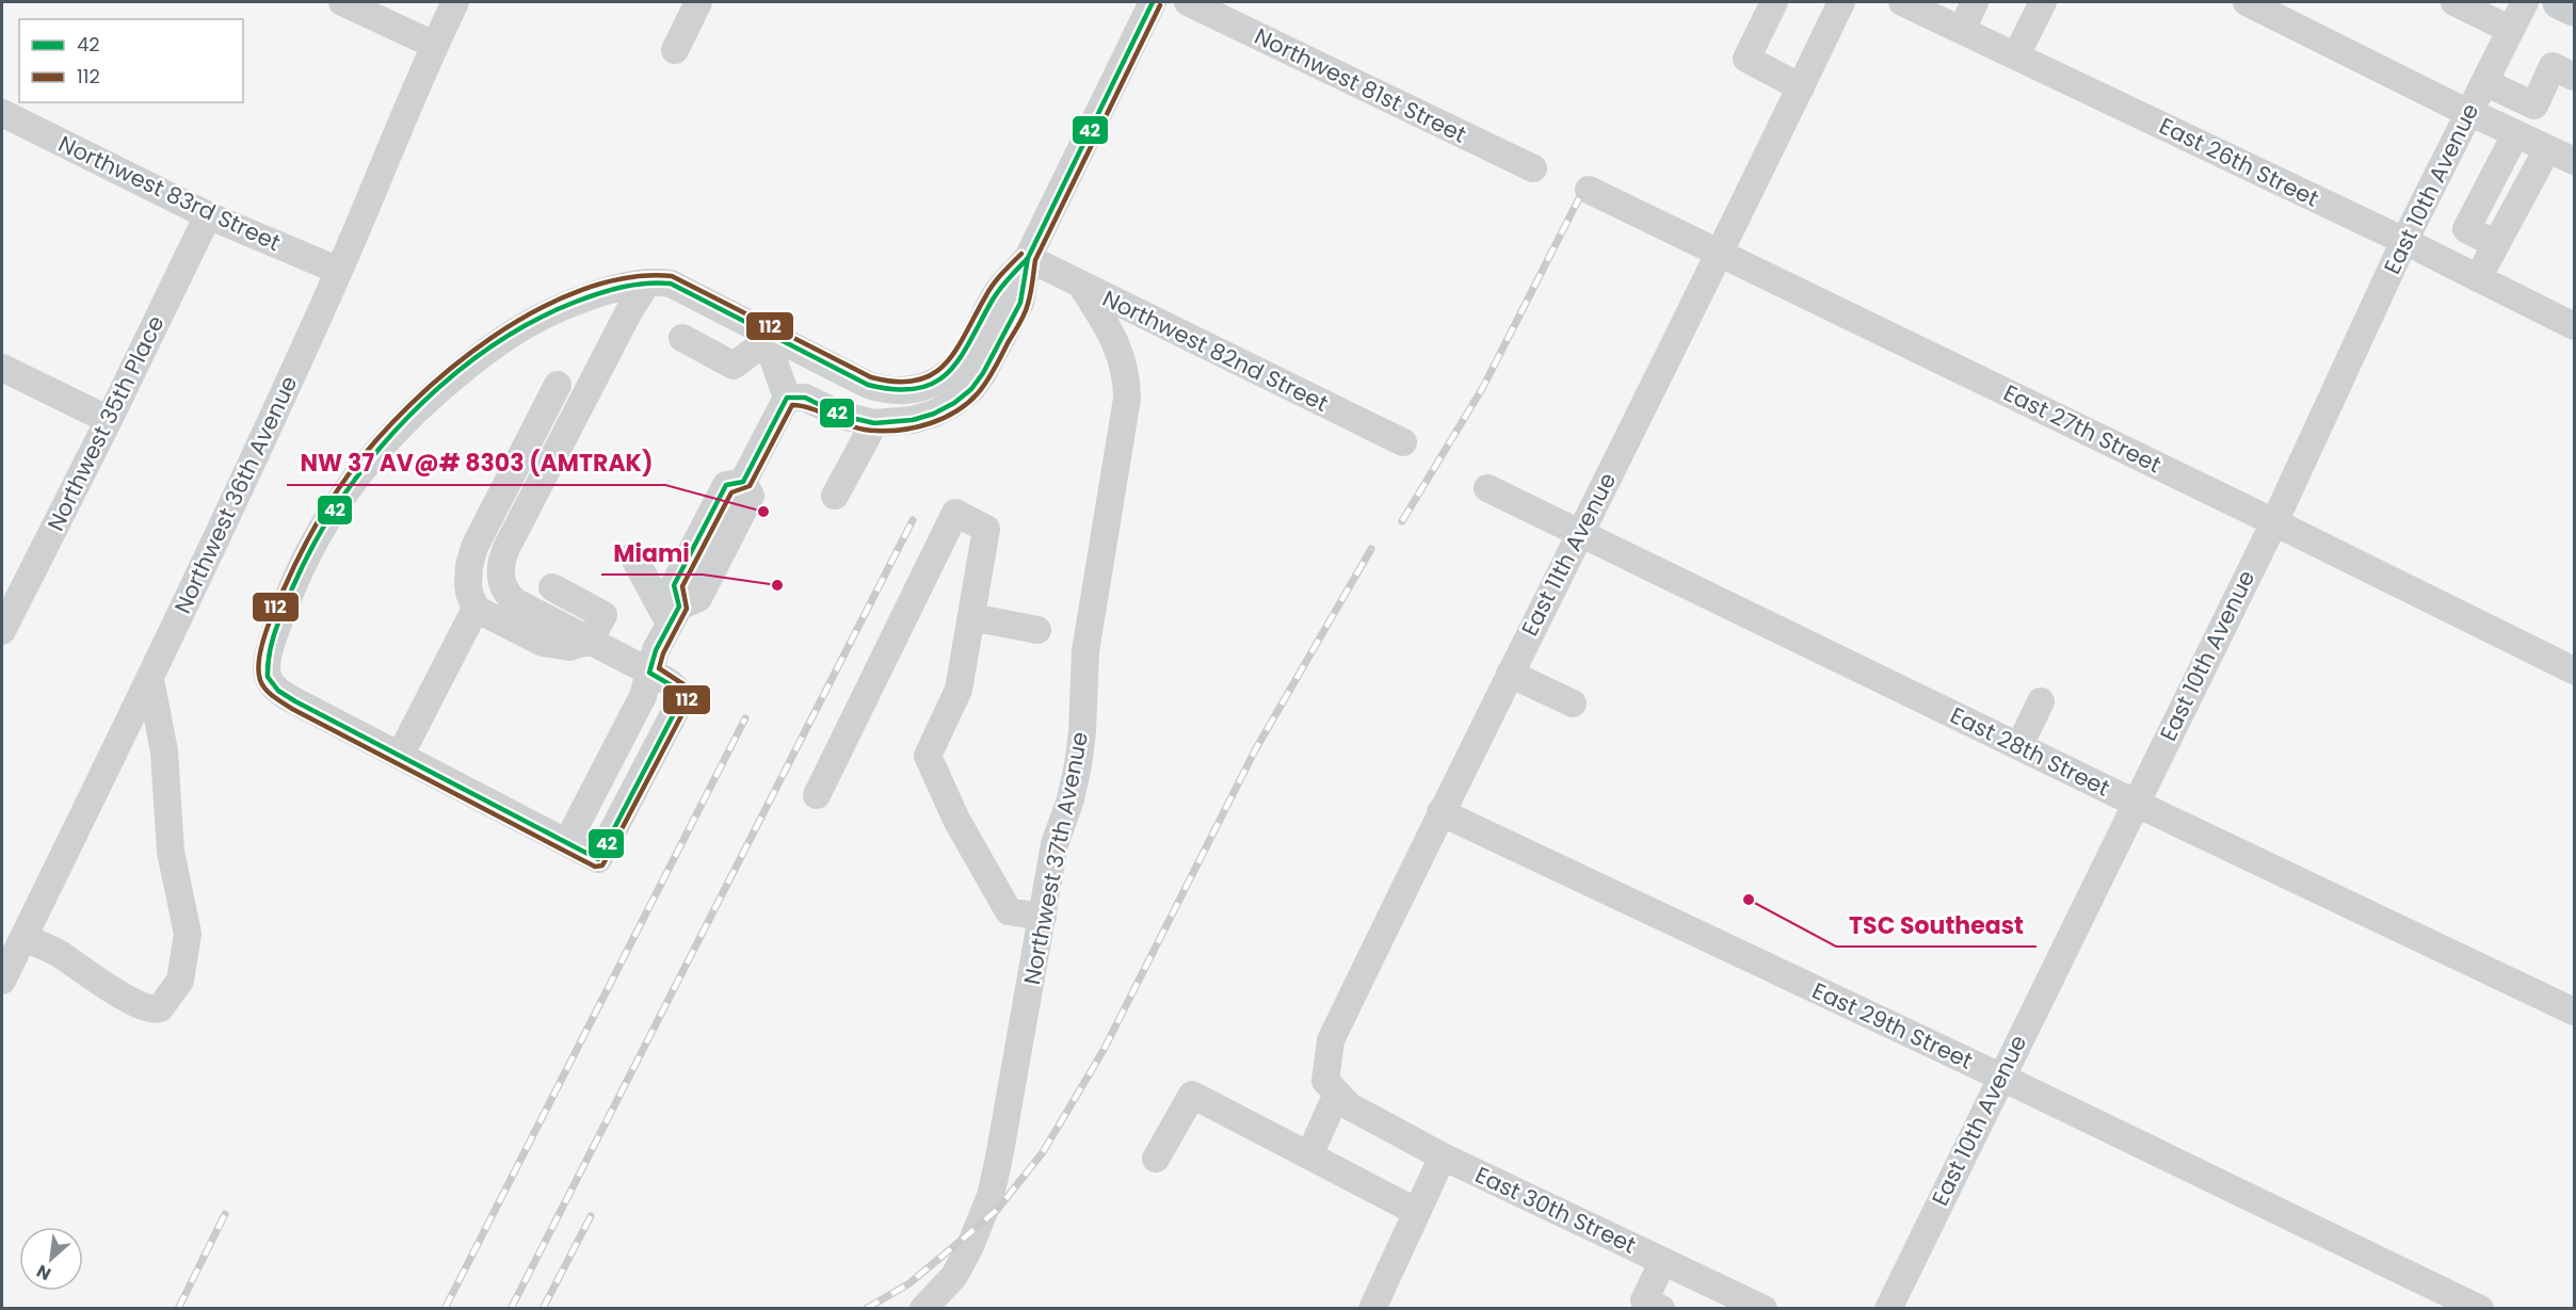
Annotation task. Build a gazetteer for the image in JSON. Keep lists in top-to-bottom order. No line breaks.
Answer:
{"streets":{"street":["Northwest 81st Street","East 26th Street","East 10th Avenue","Northwest 83rd Street","Northwest 82nd Street","Northwest 35th Place","East 27th Street","Northwest 36th Avenue","East 11th Avenue","East 28th Street","Northwest 37th Avenue","East 29th Street","East 30th Street"]},"crossings":[["East 26th Street","East 10th Avenue"],["East 10th Avenue","East 27th Street"],["East 10th Avenue","East 28th Street"],["East 10th Avenue","East 29th Street"],["Northwest 83rd Street","Northwest 35th Place"],["Northwest 83rd Street","Northwest 36th Avenue"],["Northwest 82nd Street","Northwest 37th Avenue"],["East 27th Street","East 11th Avenue"],["East 11th Avenue","East 28th Street"],["East 11th Avenue","East 29th Street"],["East 11th Avenue","East 30th Street"]],"places":["NW 37 AV@# 8303 (AMTRAK)","Miami","TSC Southeast"],"lines":["transit line 42","transit line 112"],"legend":["42","112"],"north":"bottom left"}
